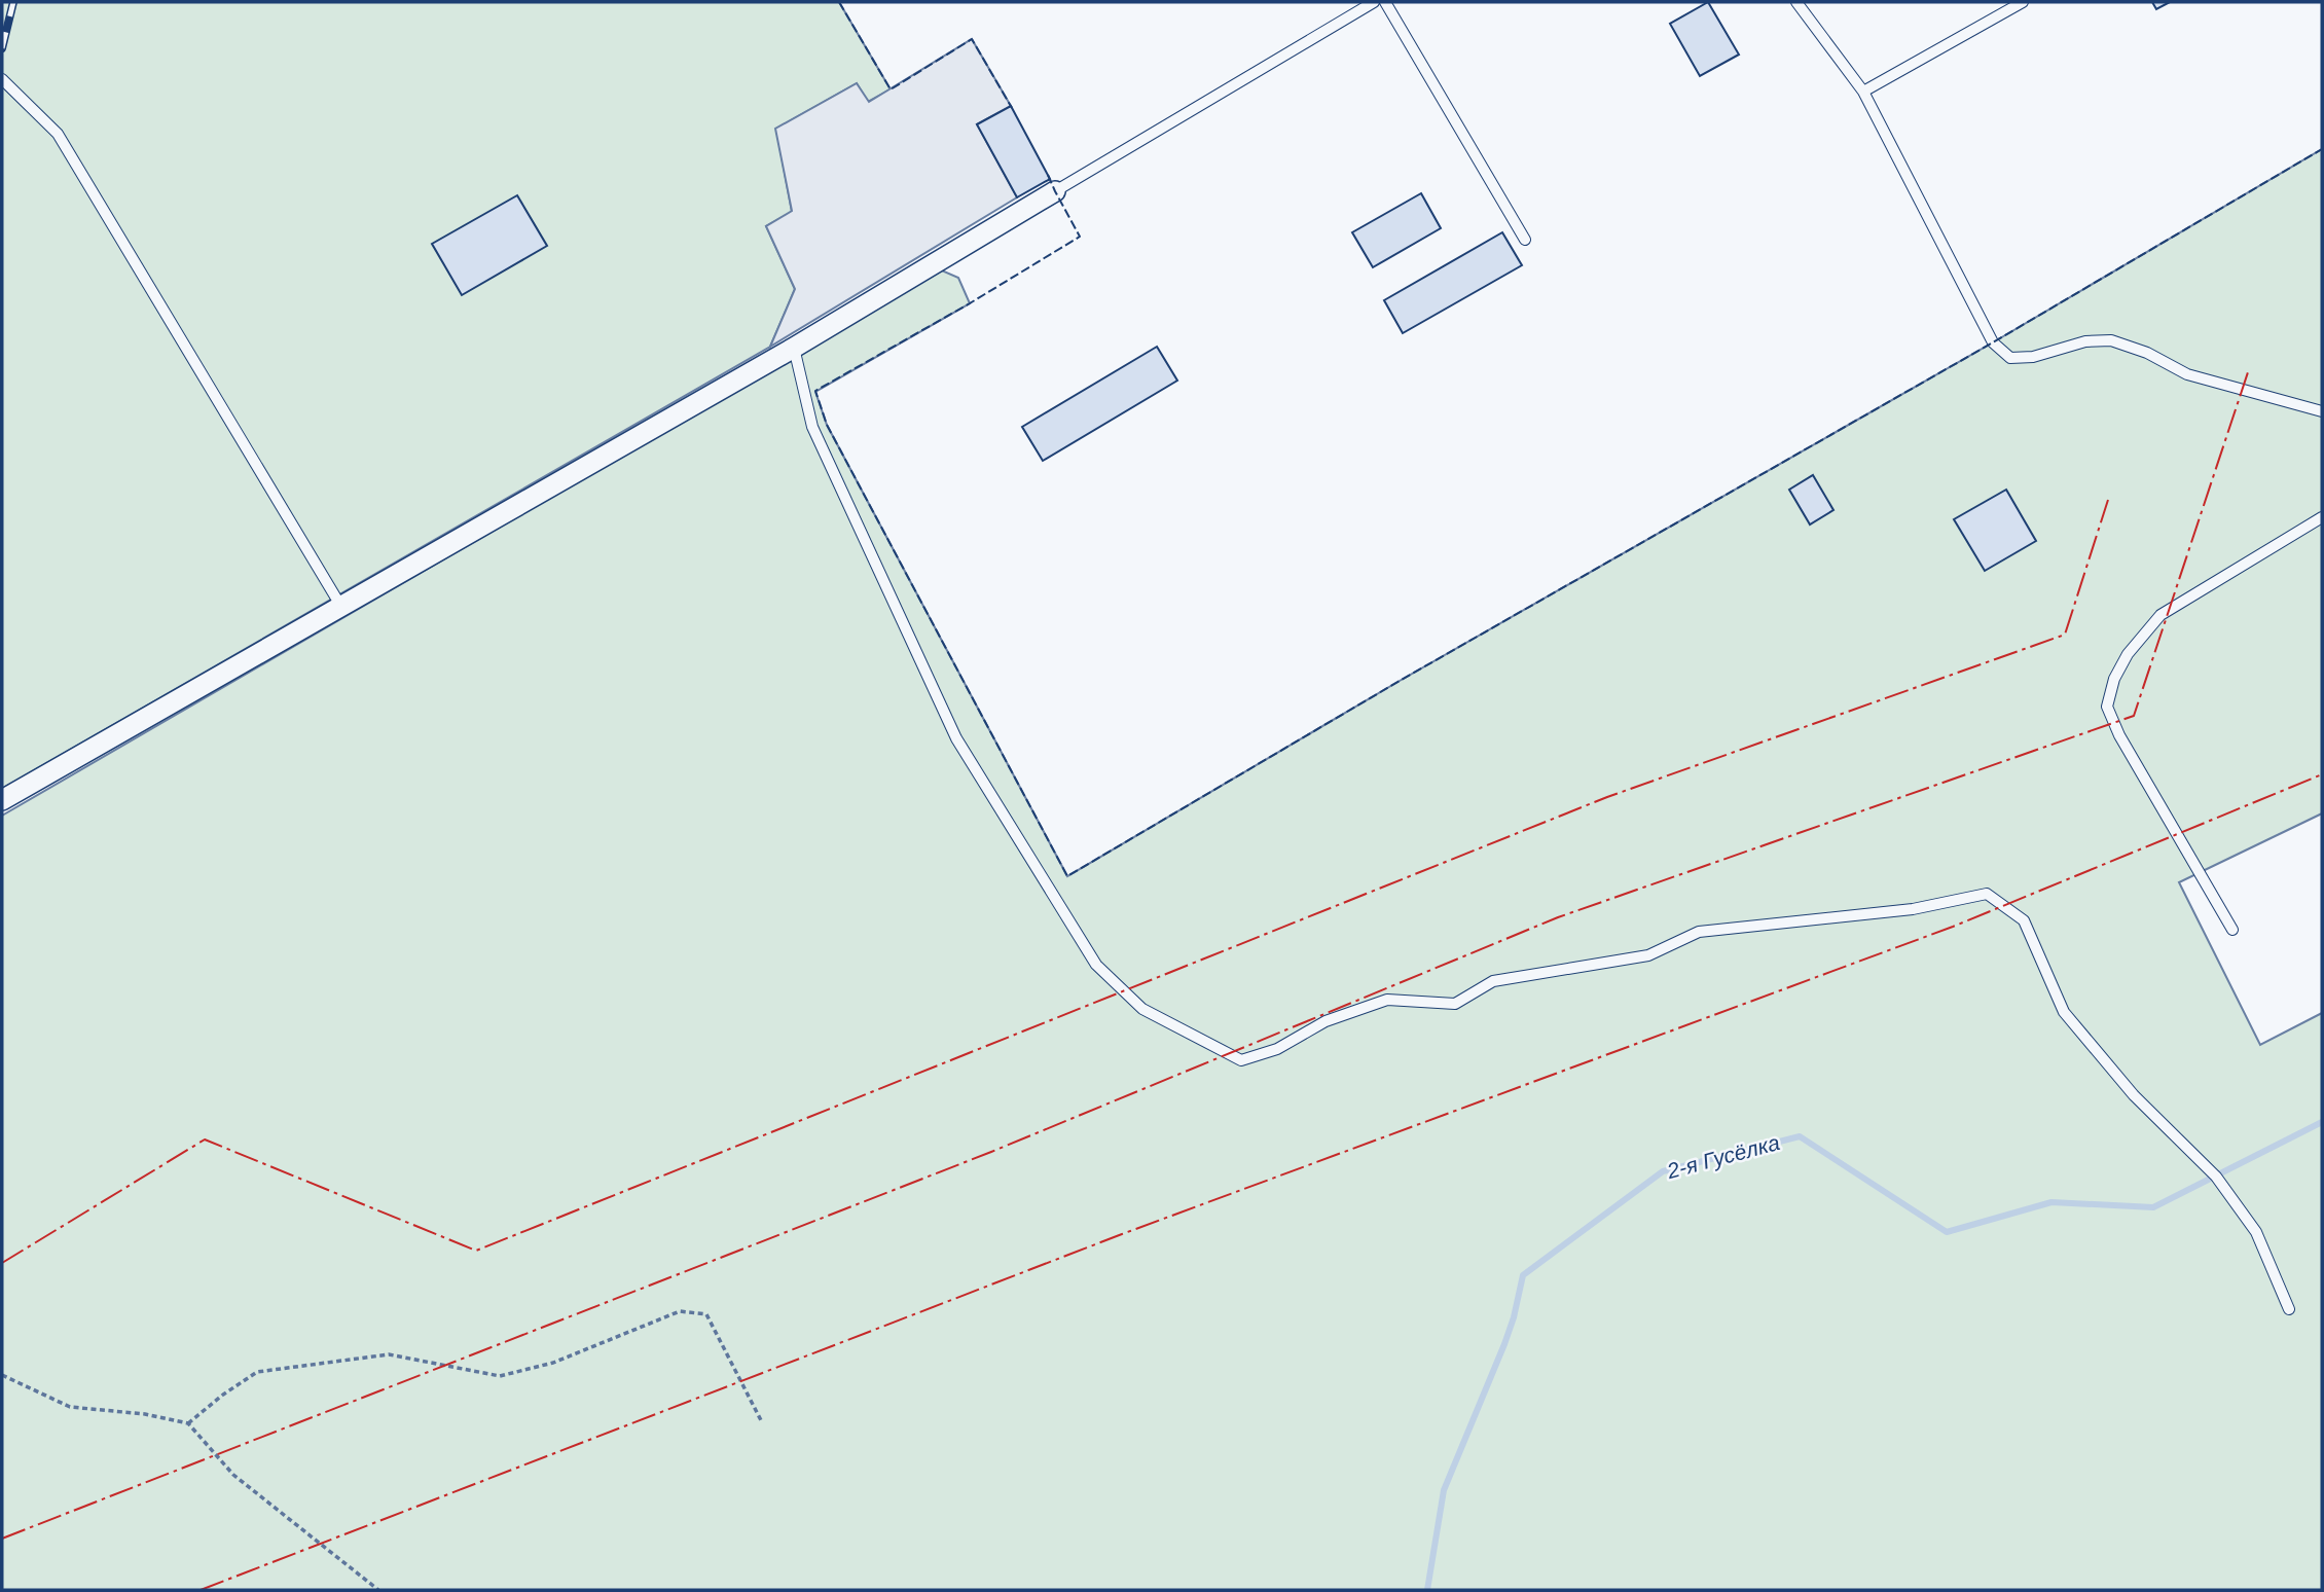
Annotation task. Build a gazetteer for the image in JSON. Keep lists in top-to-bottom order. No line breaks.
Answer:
{"water":["2-я Гусёлка"]}
